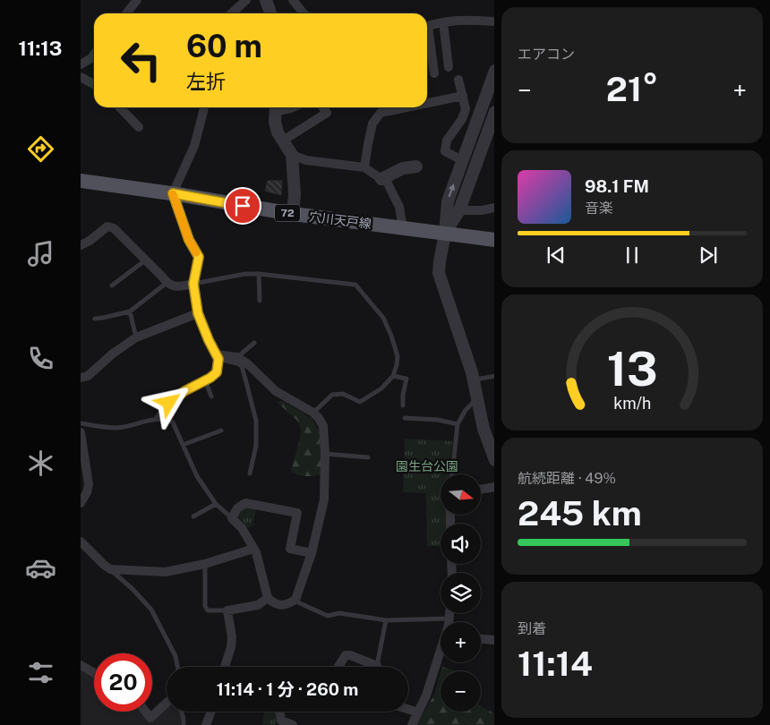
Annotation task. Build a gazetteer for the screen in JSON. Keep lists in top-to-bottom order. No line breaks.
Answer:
{"streets":{"main road":["72","穴川天戸線"]},"parks":["園生台公園"],"north":"right","page":{"tabs":"11:13","tile":["エアコン",["航続距離 · 49%","245 km"],["到着","11:14"]],"turn":["60 m","左折"],"heat":["−","21°","+"],"song":["98.1 FM","音楽"],"map_buttons":["+","−"],"limit":"20","trip":"11:14 · 1 分 · 260 m","gauge":["13","km/h"]}}
